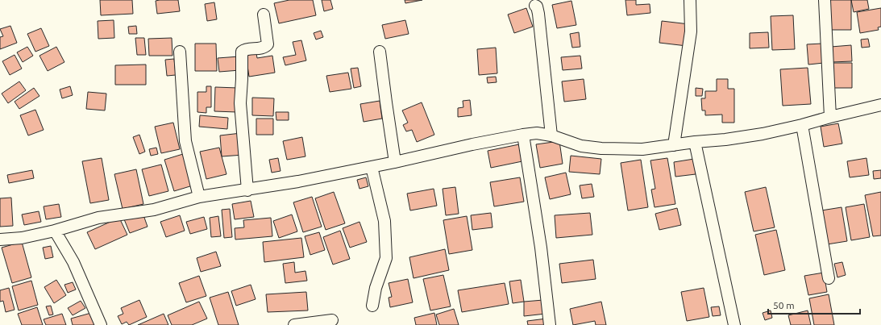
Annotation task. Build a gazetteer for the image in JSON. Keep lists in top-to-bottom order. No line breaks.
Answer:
{"scale_bar":"50 m"}
